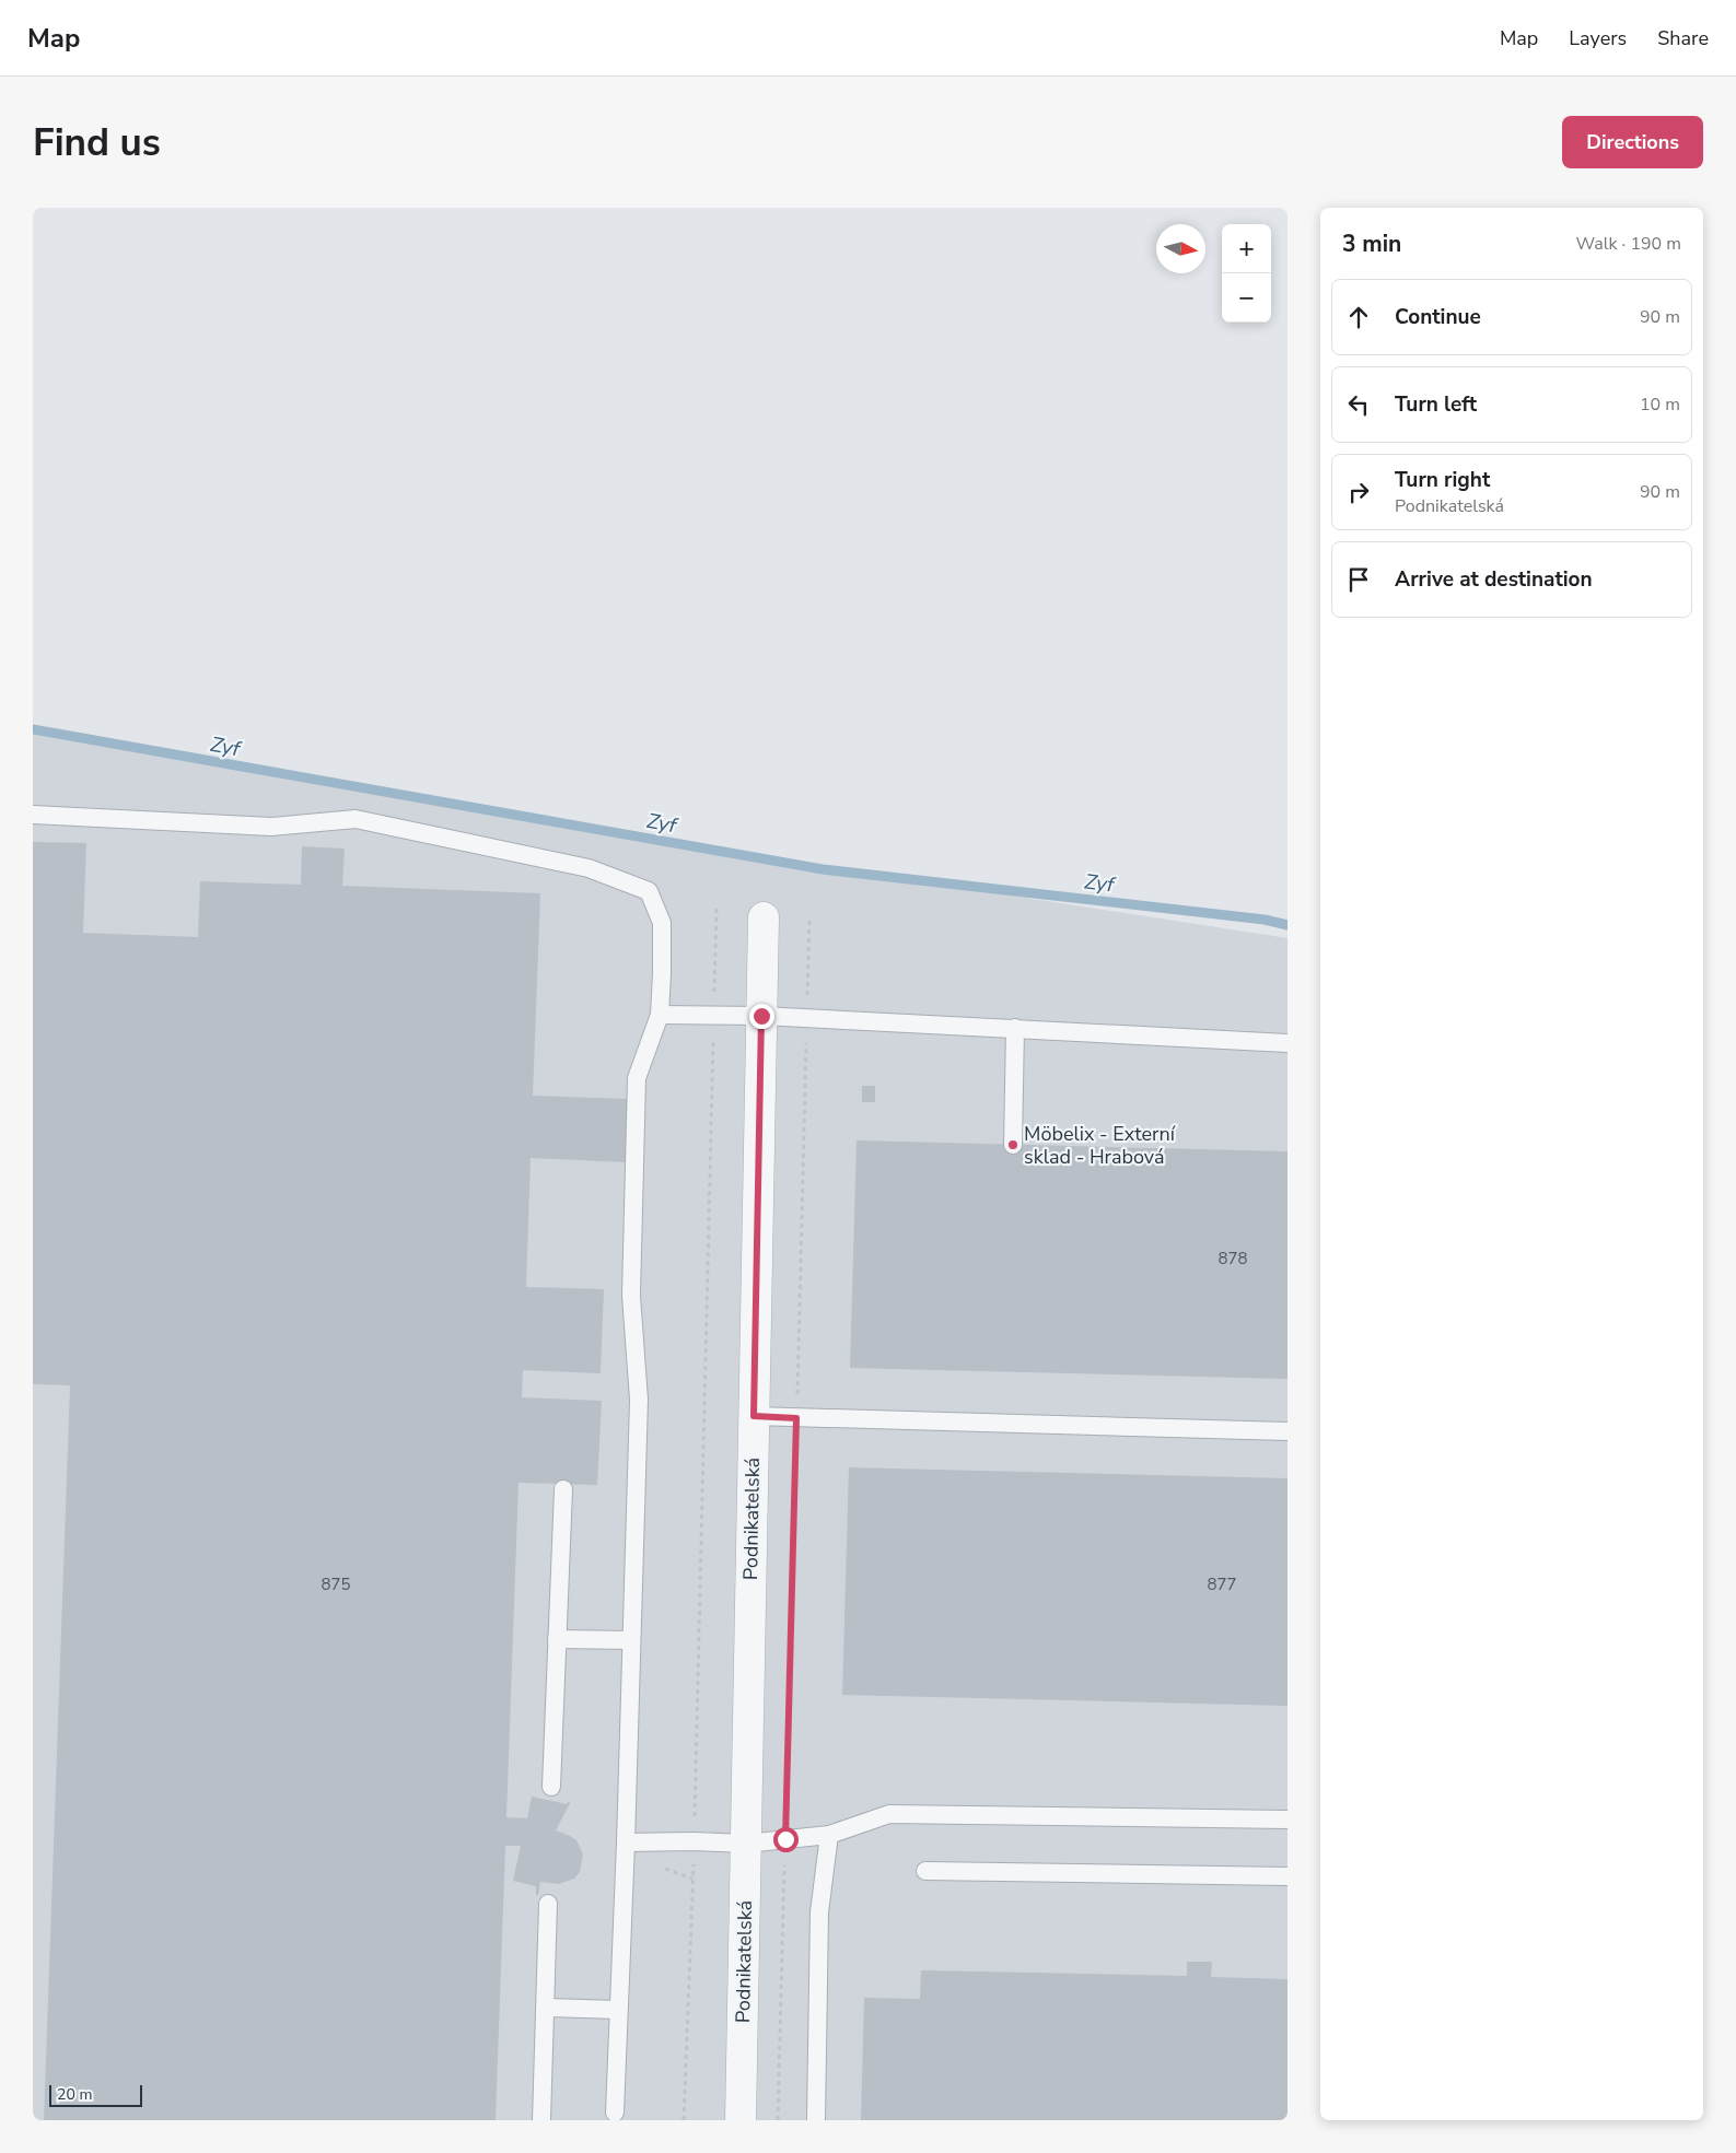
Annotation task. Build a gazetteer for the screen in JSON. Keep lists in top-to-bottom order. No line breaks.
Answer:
{"streets":{"street":["Podnikatelská"]},"water":["Zyf"],"places":["Möbelix - Externí sklad - Hrabová"],"house_numbers":["878","875","877"],"scale_bar":"20 m","north":"right","page":{"header":"Map","nav":["Map","Layers","Share"],"buttons":"Directions","title":"Find us","heading":["3 min","Walk · 190 m"],"map_buttons":["+","−"],"list":[["Continue","90 m"],["Turn left","10 m"],["Turn right","Podnikatelská","90 m"],"Arrive at destination"],"scale":"20 m"}}
